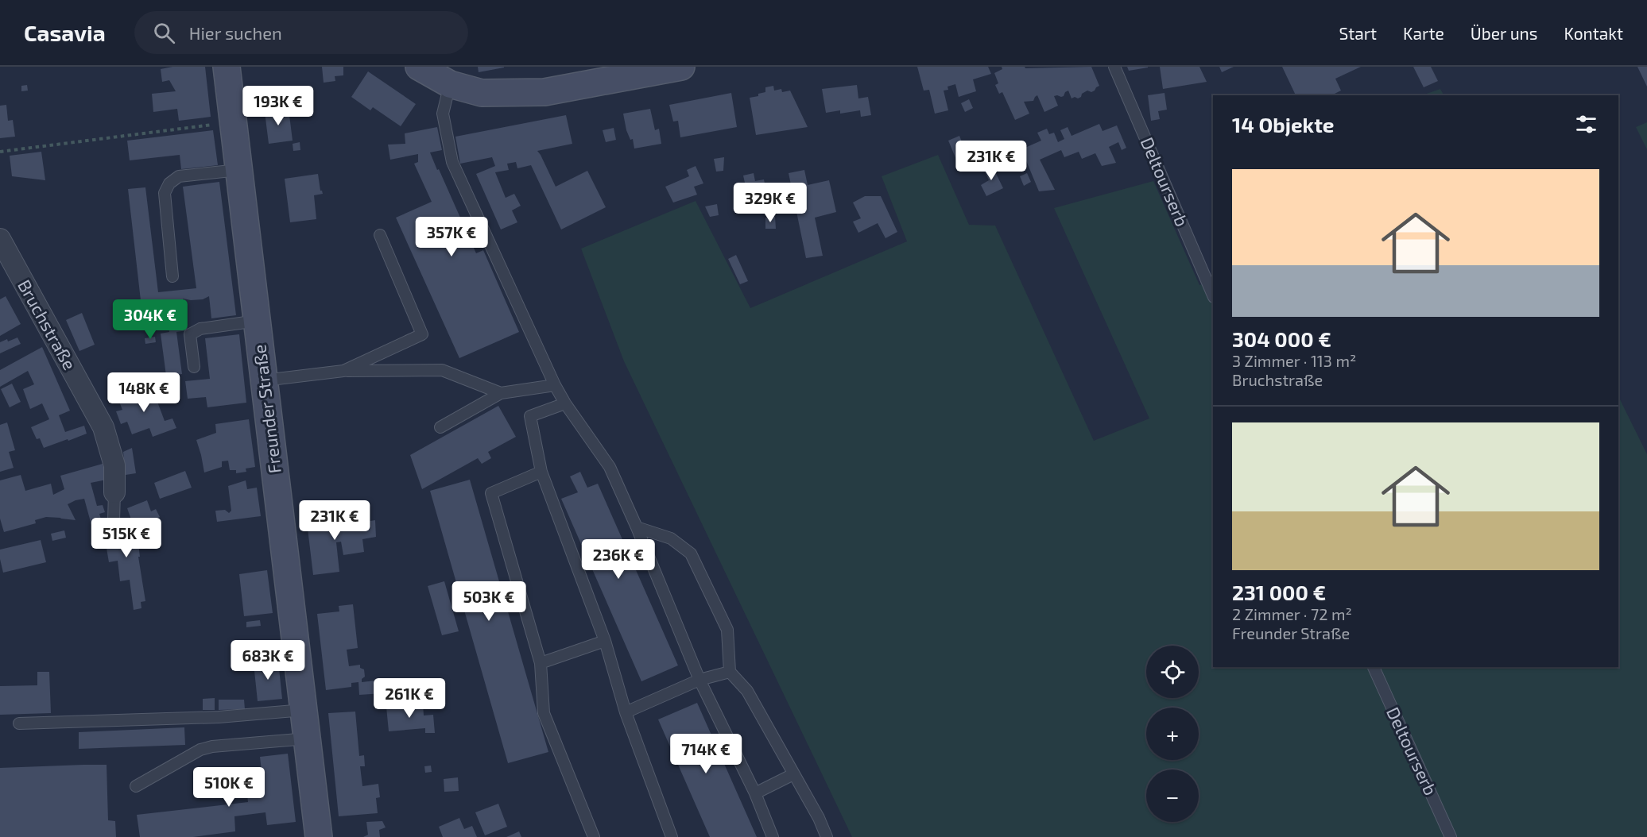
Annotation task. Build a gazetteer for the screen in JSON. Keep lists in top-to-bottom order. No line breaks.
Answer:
{"streets":{"main road":["Freunder Straße"],"street":["Bruchstraße"],"lane":["Deltourserb"]},"page":{"header":"Casavia","search":"Hier suchen","nav":["Start","Karte","Über uns","Kontakt"],"price":["193K €","231K €","329K €","357K €","304K €","148K €","231K €","515K €","236K €","503K €","683K €","261K €","714K €","510K €"],"heading":"14 Objekte","list":[{"name":"304 000 €","note":"3 Zimmer · 113 m² · Bruchstraße"},{"name":"231 000 €","note":"2 Zimmer · 72 m² · Freunder Straße"}],"map_buttons":["+","−"]}}
